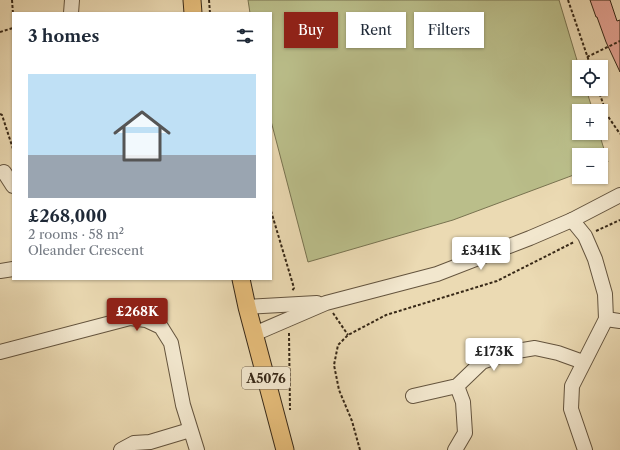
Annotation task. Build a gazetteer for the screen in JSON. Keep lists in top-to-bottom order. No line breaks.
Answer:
{"streets":{"main road":["A5076"]},"page":{"chip":["Buy","Rent","Filters"],"heading":"3 homes","map_buttons":["+","−"],"list":[{"name":"£268,000","note":"2 rooms · 58 m² · Oleander Crescent"}],"price":["£341K","£268K","£173K"]}}
